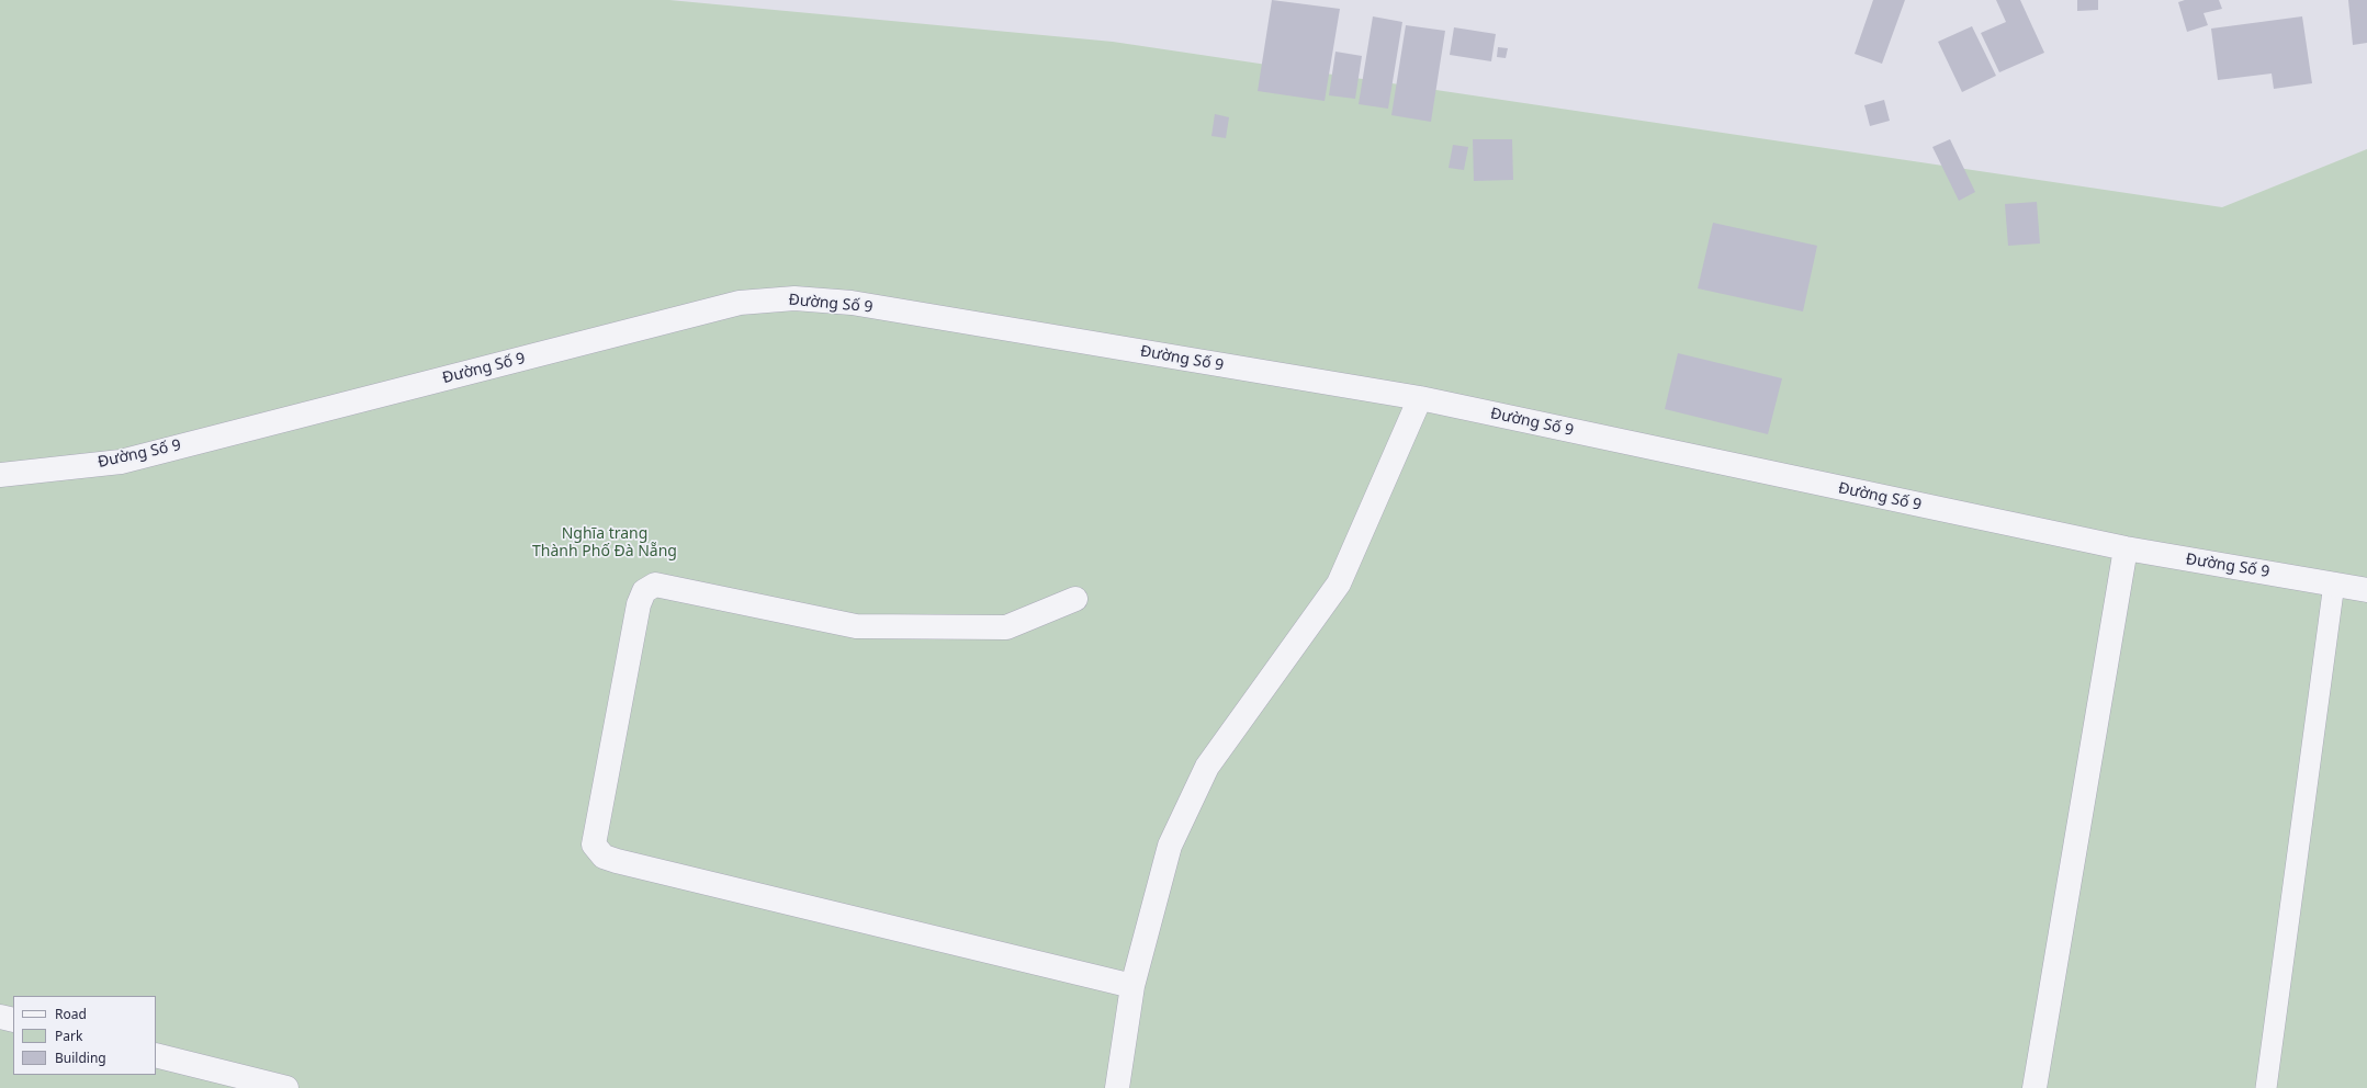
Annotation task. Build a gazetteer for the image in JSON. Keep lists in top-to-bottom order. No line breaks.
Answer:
{"streets":{"street":["Đường Số 9"]},"parks":["Nghĩa trang Thành Phố Đà Nẵng"],"legend":["Road","Park","Building"]}
